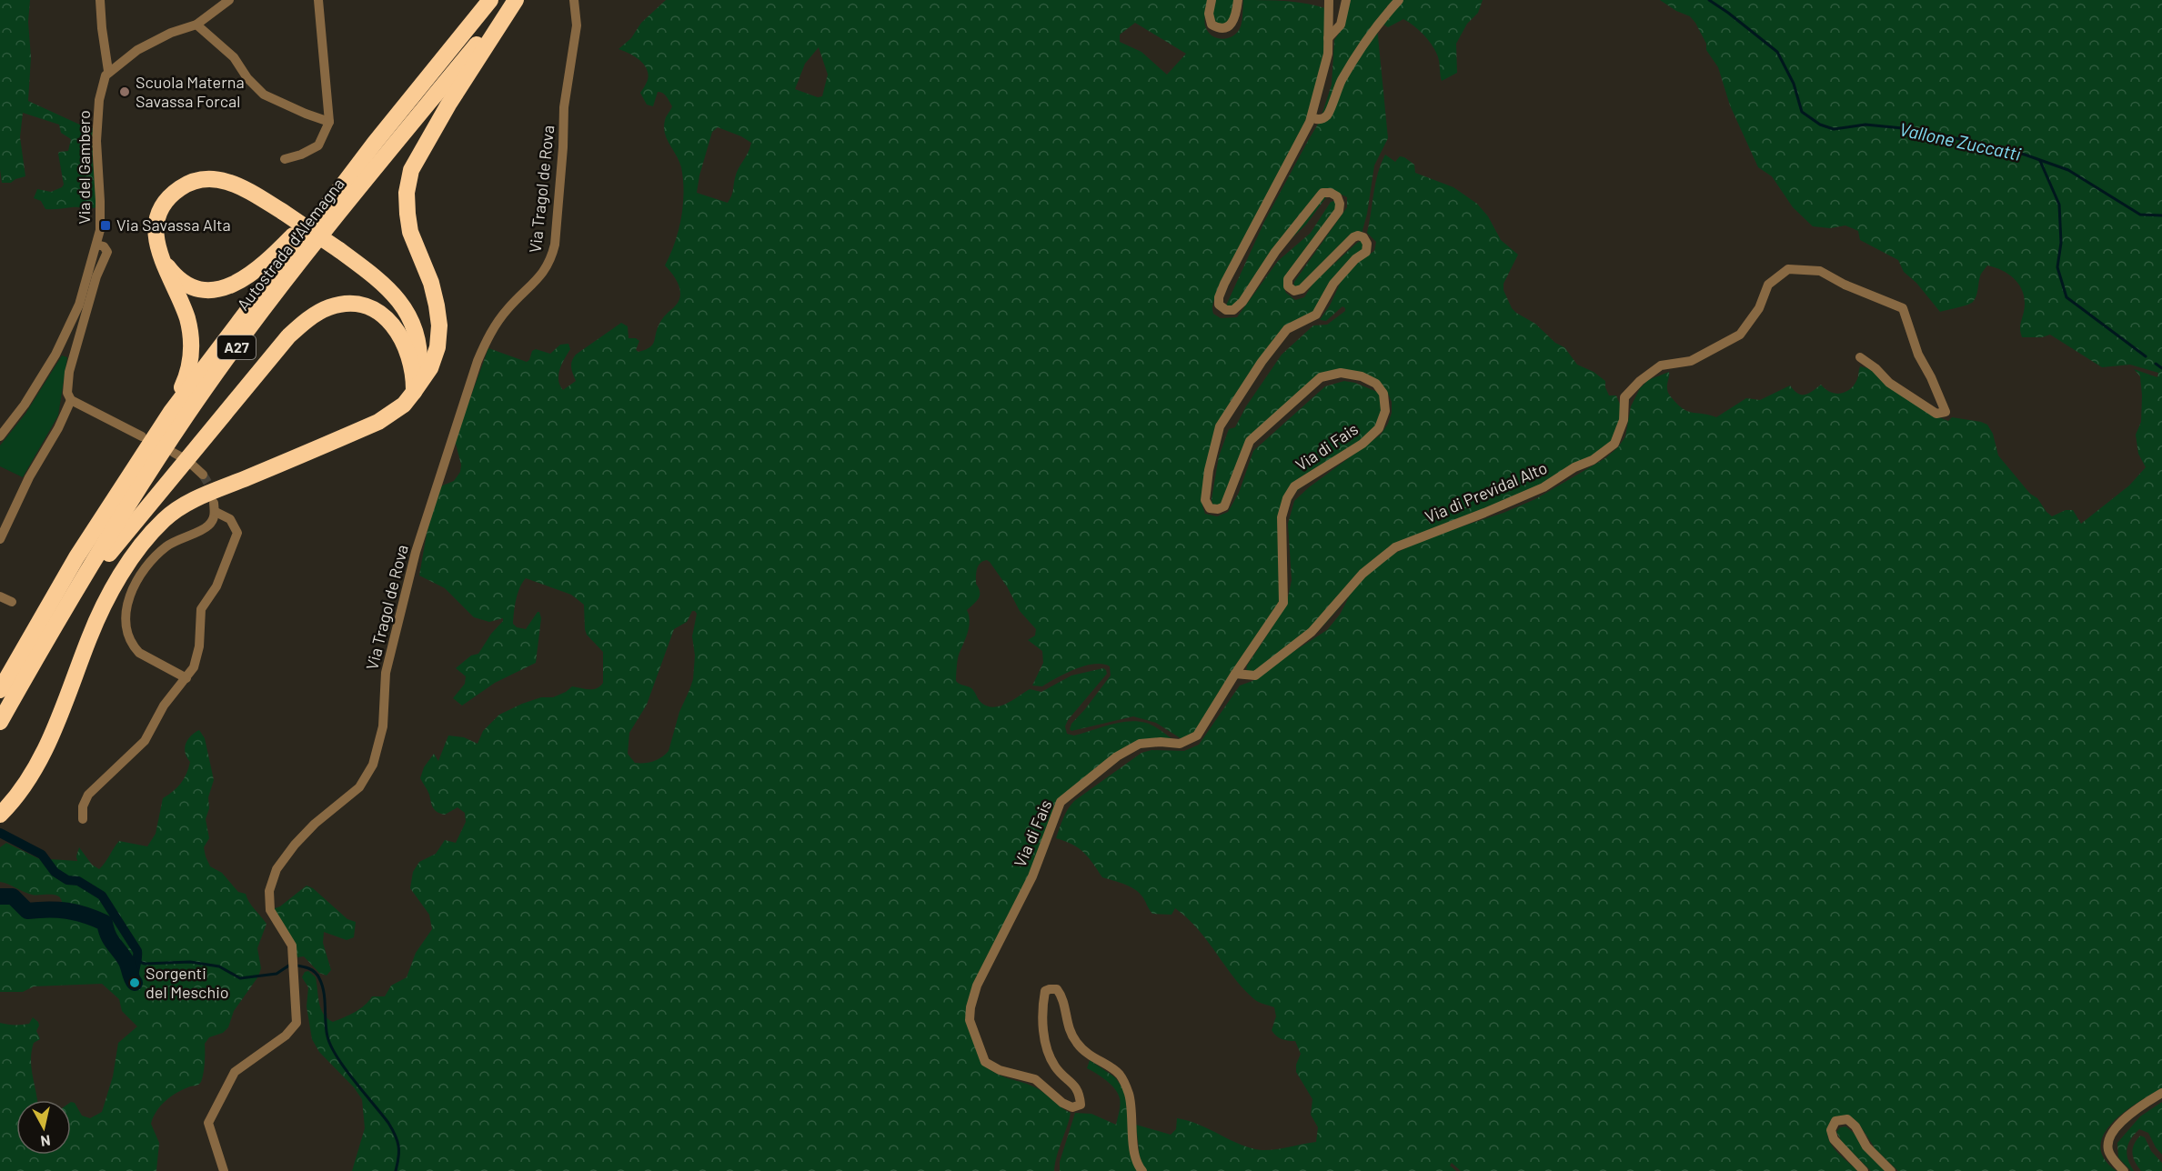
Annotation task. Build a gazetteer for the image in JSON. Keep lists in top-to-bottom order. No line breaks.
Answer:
{"streets":{"highway":["Autostrada d'Alemagna","A27"],"street":["Via del Gambero","Via Tragol de Rova","Via di Fais","Via di Previdal Alto"]},"crossings":[["Autostrada d'Alemagna","A27"],["Via di Fais","Via di Previdal Alto"]],"water":["Vallone Zuccatti"],"places":{"other":["Scuola Materna Savassa Forcal","Sorgenti del Meschio"],"transit":["Via Savassa Alta"]},"north":"bottom"}
